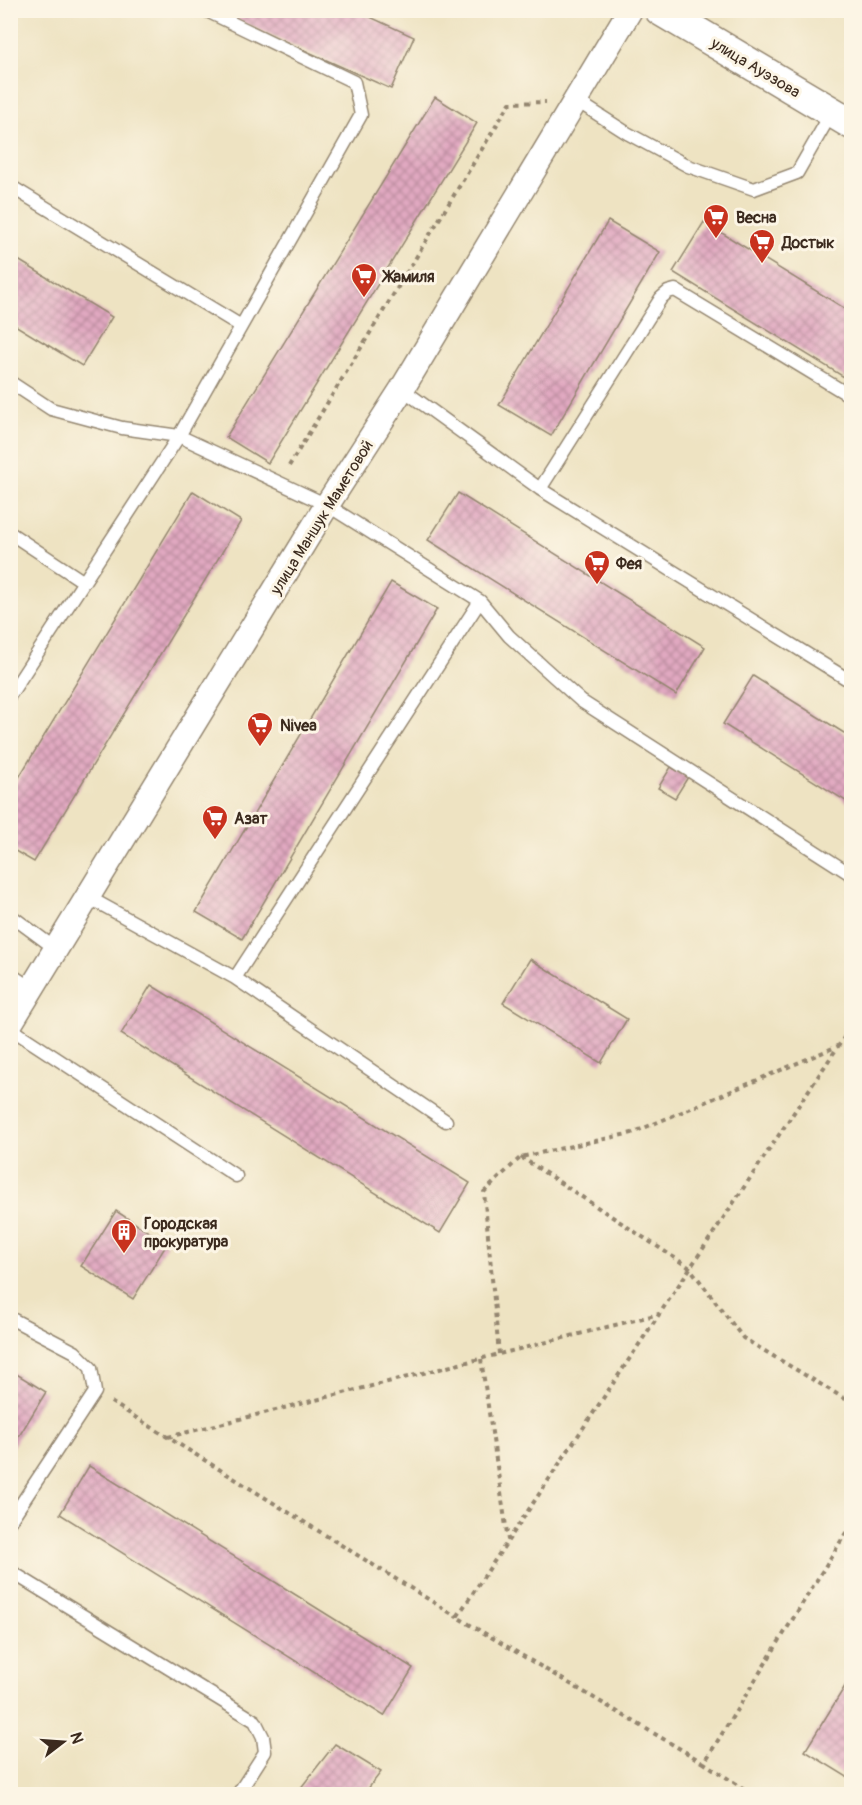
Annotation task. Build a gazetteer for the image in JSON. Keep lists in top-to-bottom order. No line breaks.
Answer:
{"streets":{"street":["улица Ауэзова","улица Маншук Маметовой"]},"places":{"supermarket":["Весна","Достык","Жамиля","Фея","Nivea","Азат"],"building":["Городская прокуратура"]},"north":"right"}
